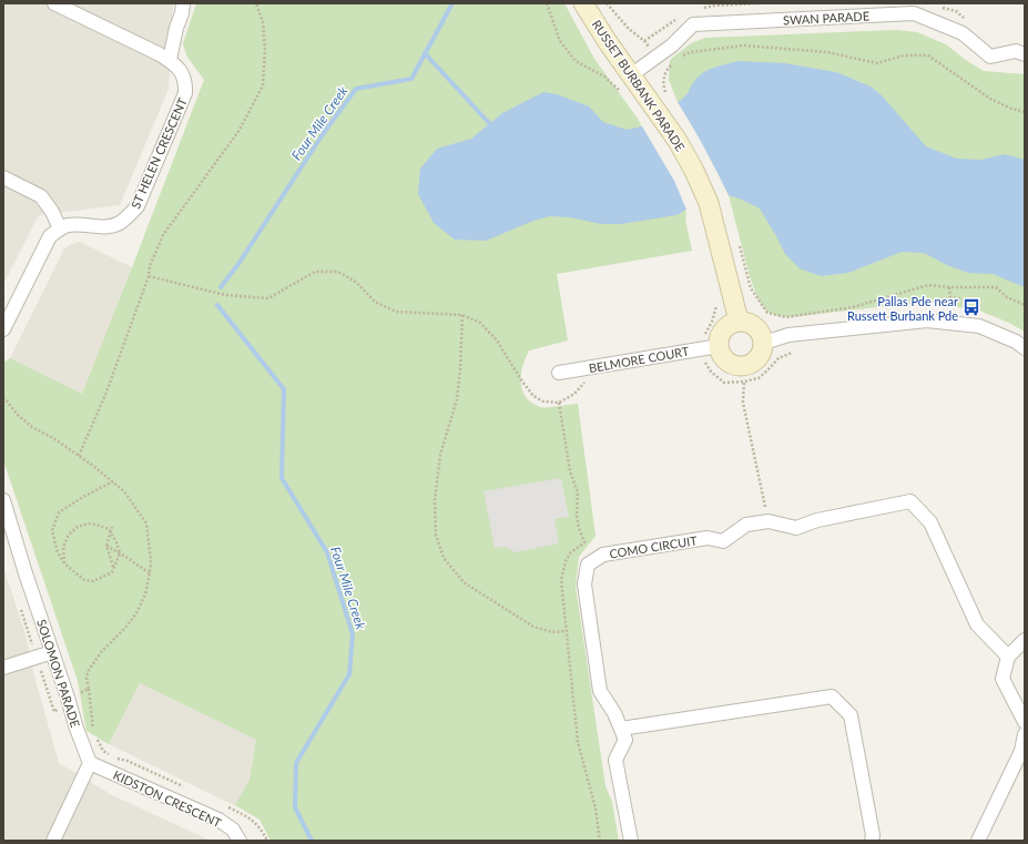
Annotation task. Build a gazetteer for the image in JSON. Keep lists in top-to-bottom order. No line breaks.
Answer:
{"streets":{"street":["SWAN PARADE","RUSSET BURBANK PARADE","ST HELEN CRESCENT","BELMORE COURT","COMO CIRCUIT","SOLOMON PARADE","KIDSTON CRESCENT"]},"crossings":[["SWAN PARADE","RUSSET BURBANK PARADE"],["RUSSET BURBANK PARADE","BELMORE COURT"],["SOLOMON PARADE","KIDSTON CRESCENT"]],"water":["Four Mile Creek"],"places":{"bus stop":["Pallas Pde near Russett Burbank Pde"]}}
